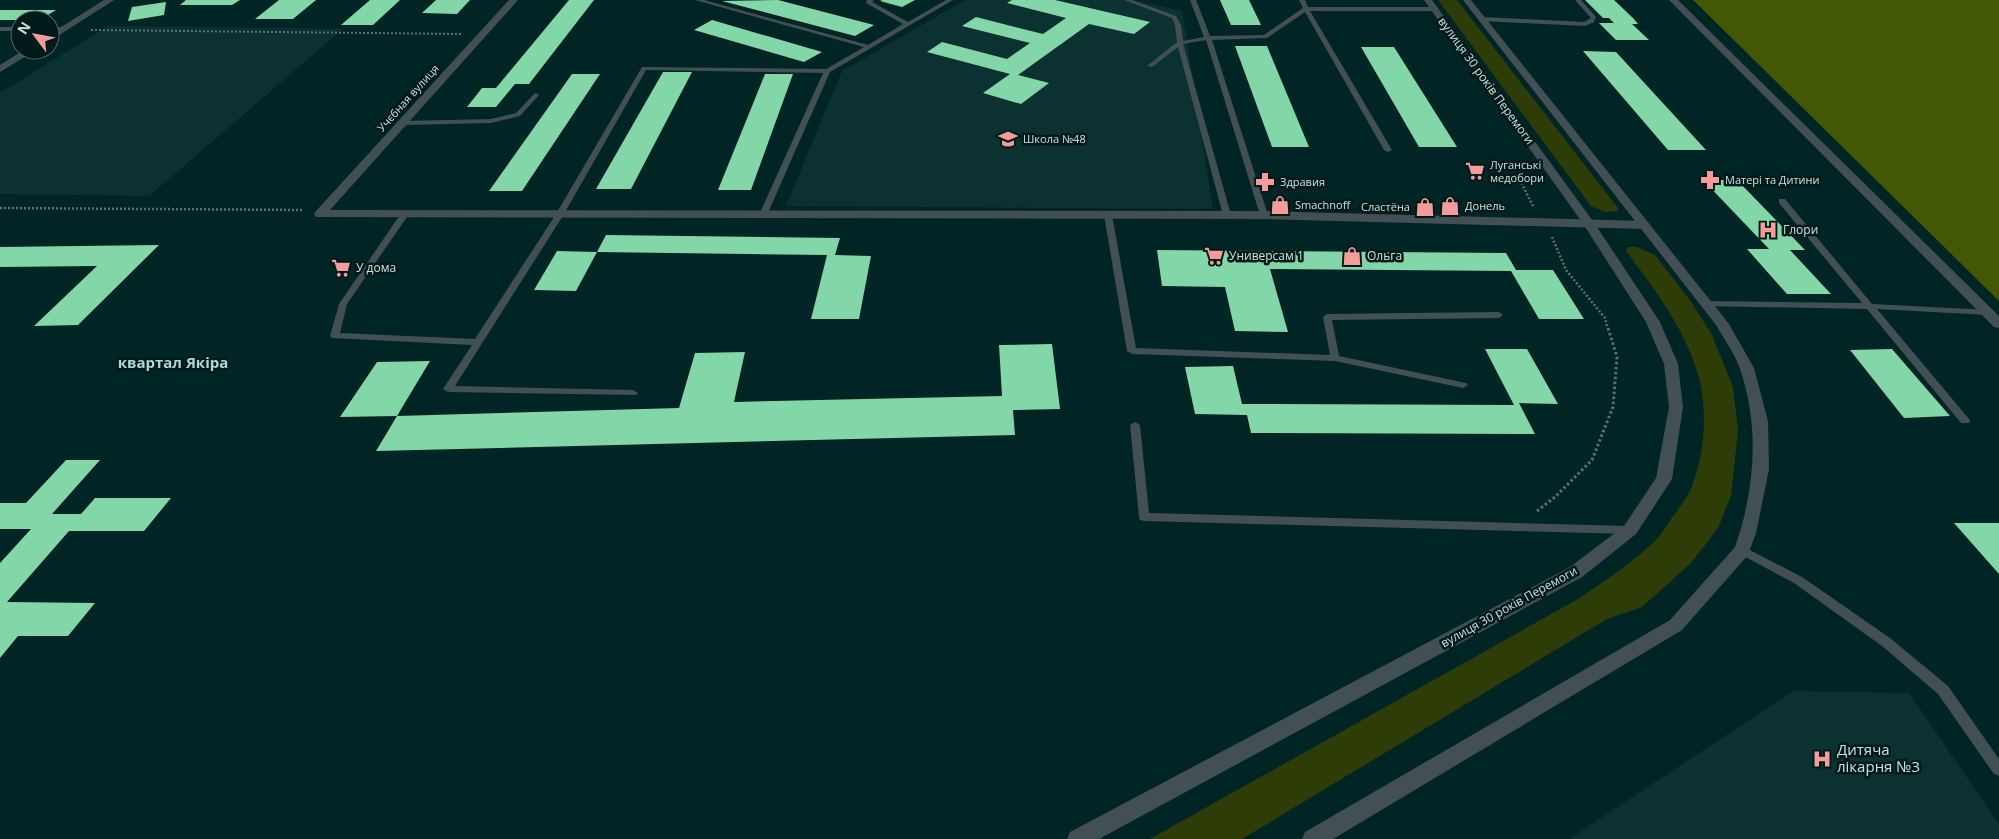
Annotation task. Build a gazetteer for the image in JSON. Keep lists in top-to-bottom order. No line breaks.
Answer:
{"streets":{"street":["вулиця 30 років Перемоги","Учєбная вулиця"]},"districts":["квартал Якіра"],"places":{"school or university":["Школа №48"],"supermarket":["Луганські медобори","Универсам 1","У дома"],"pharmacy":["Матері та Дитини","Здравия"],"shop":["Smachnoff","Донель","Сластёна","Ольга"],"hospital":["Глори","Дитяча лікарня №3"]},"north":"top left"}
